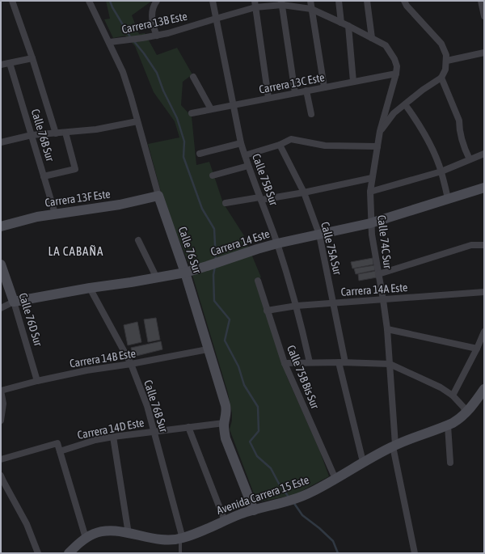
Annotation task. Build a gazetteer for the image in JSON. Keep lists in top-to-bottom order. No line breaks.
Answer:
{"streets":{"street":["Carrera 13B Este","Carrera 13C Este","Calle 76B Sur","Calle 75B Sur","Carrera 13F Este","Calle 74C Sur","Carrera 14 Este","Calle 75A Sur","Calle 76 Sur","Carrera 14A Este","Calle 76D Sur","Carrera 14B Este","Calle 75B Bis Sur","Carrera 14D Este","Avenida Carrera 15 Este"]},"crossings":[["Carrera 13B Este","Calle 75B Sur"],["Carrera 13B Este","Calle 74C Sur"],["Carrera 13B Este","Calle 76 Sur"],["Carrera 13C Este","Calle 75B Sur"],["Carrera 13C Este","Calle 74C Sur"],["Calle 76B Sur","Carrera 13F Este"],["Calle 76B Sur","Carrera 14 Este"],["Calle 76B Sur","Carrera 14B Este"],["Calle 76B Sur","Carrera 14D Este"],["Calle 76B Sur","Avenida Carrera 15 Este"],["Calle 75B Sur","Carrera 14 Este"],["Calle 75B Sur","Carrera 14A Este"],["Carrera 13F Este","Calle 76 Sur"],["Calle 74C Sur","Carrera 14 Este"],["Calle 74C Sur","Carrera 14A Este"],["Calle 74C Sur","Avenida Carrera 15 Este"],["Carrera 14 Este","Calle 75A Sur"],["Carrera 14 Este","Calle 76 Sur"],["Carrera 14 Este","Calle 76D Sur"],["Calle 75A Sur","Carrera 14A Este"],["Calle 75A Sur","Avenida Carrera 15 Este"],["Calle 76 Sur","Carrera 14B Este"],["Calle 76 Sur","Carrera 14D Este"],["Calle 76 Sur","Avenida Carrera 15 Este"],["Carrera 14A Este","Calle 75B Bis Sur"],["Calle 76D Sur","Carrera 14B Este"],["Calle 75B Bis Sur","Avenida Carrera 15 Este"]],"districts":["LA CABAÑA"]}
